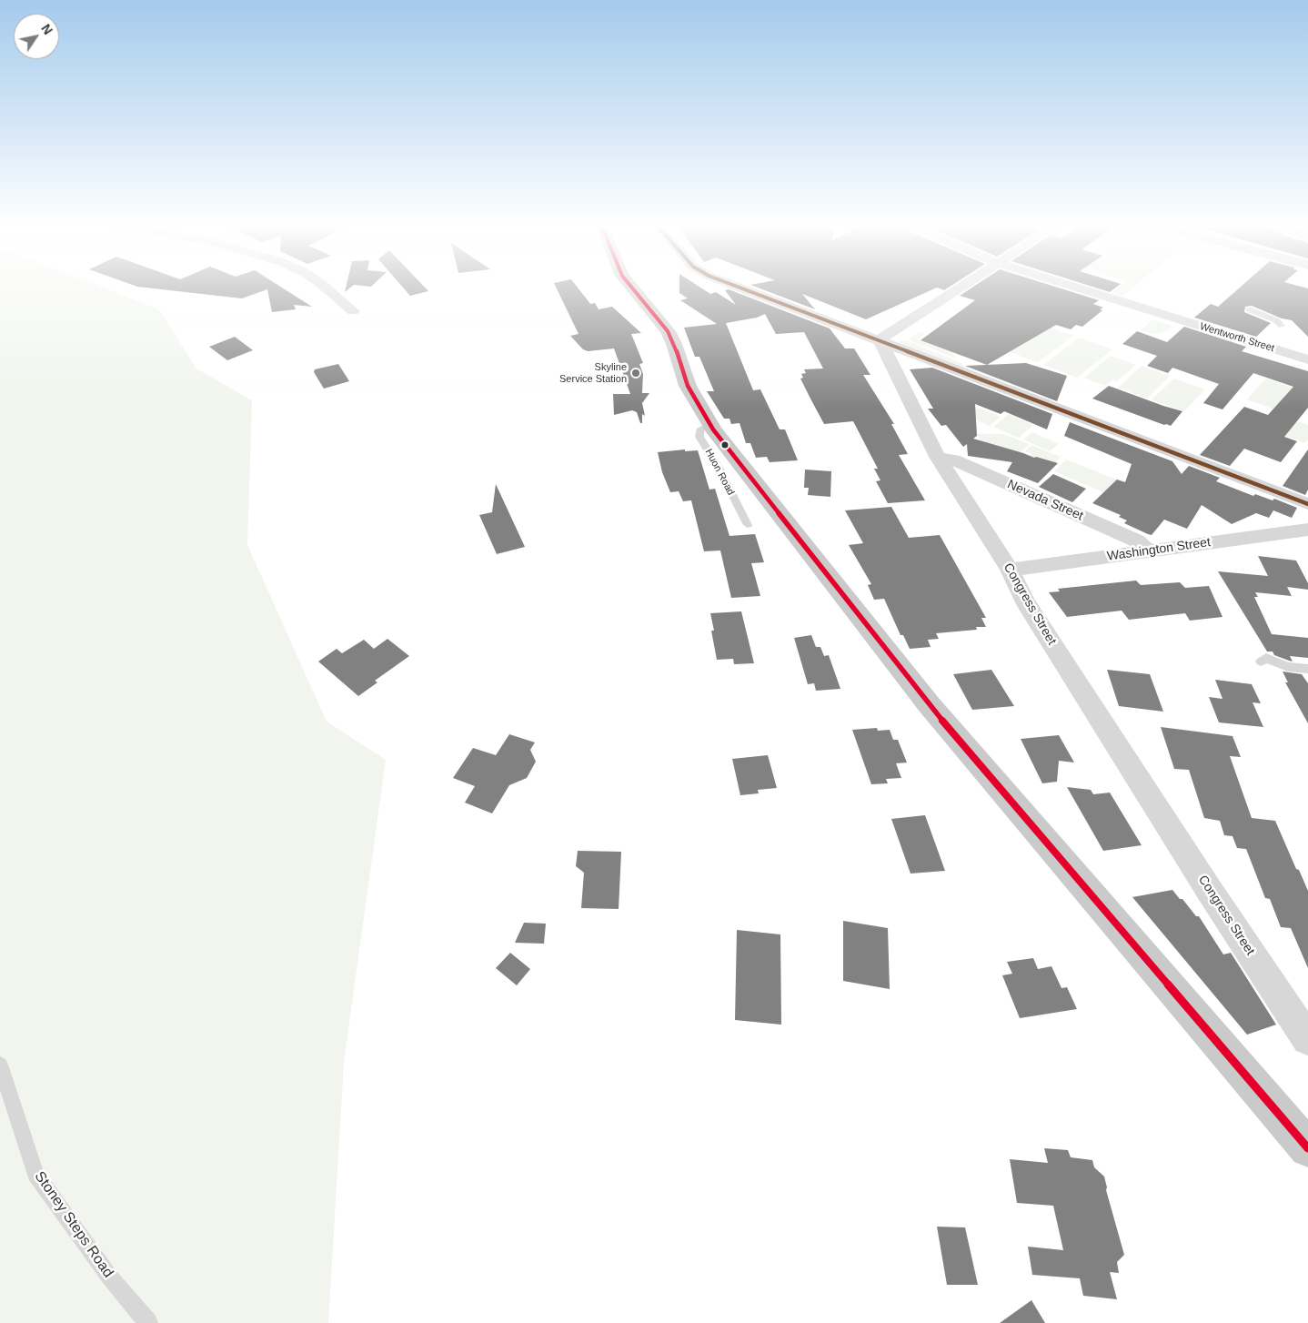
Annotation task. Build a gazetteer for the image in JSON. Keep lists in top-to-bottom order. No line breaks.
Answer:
{"streets":{"main road":["Huon Road"],"street":["Wentworth Street","Nevada Street","Washington Street","Congress Street"],"lane":["Stoney Steps Road"]},"crossings":[["Nevada Street","Washington Street"],["Nevada Street","Congress Street"],["Washington Street","Congress Street"]],"places":["Skyline Service Station"],"north":"top right"}
